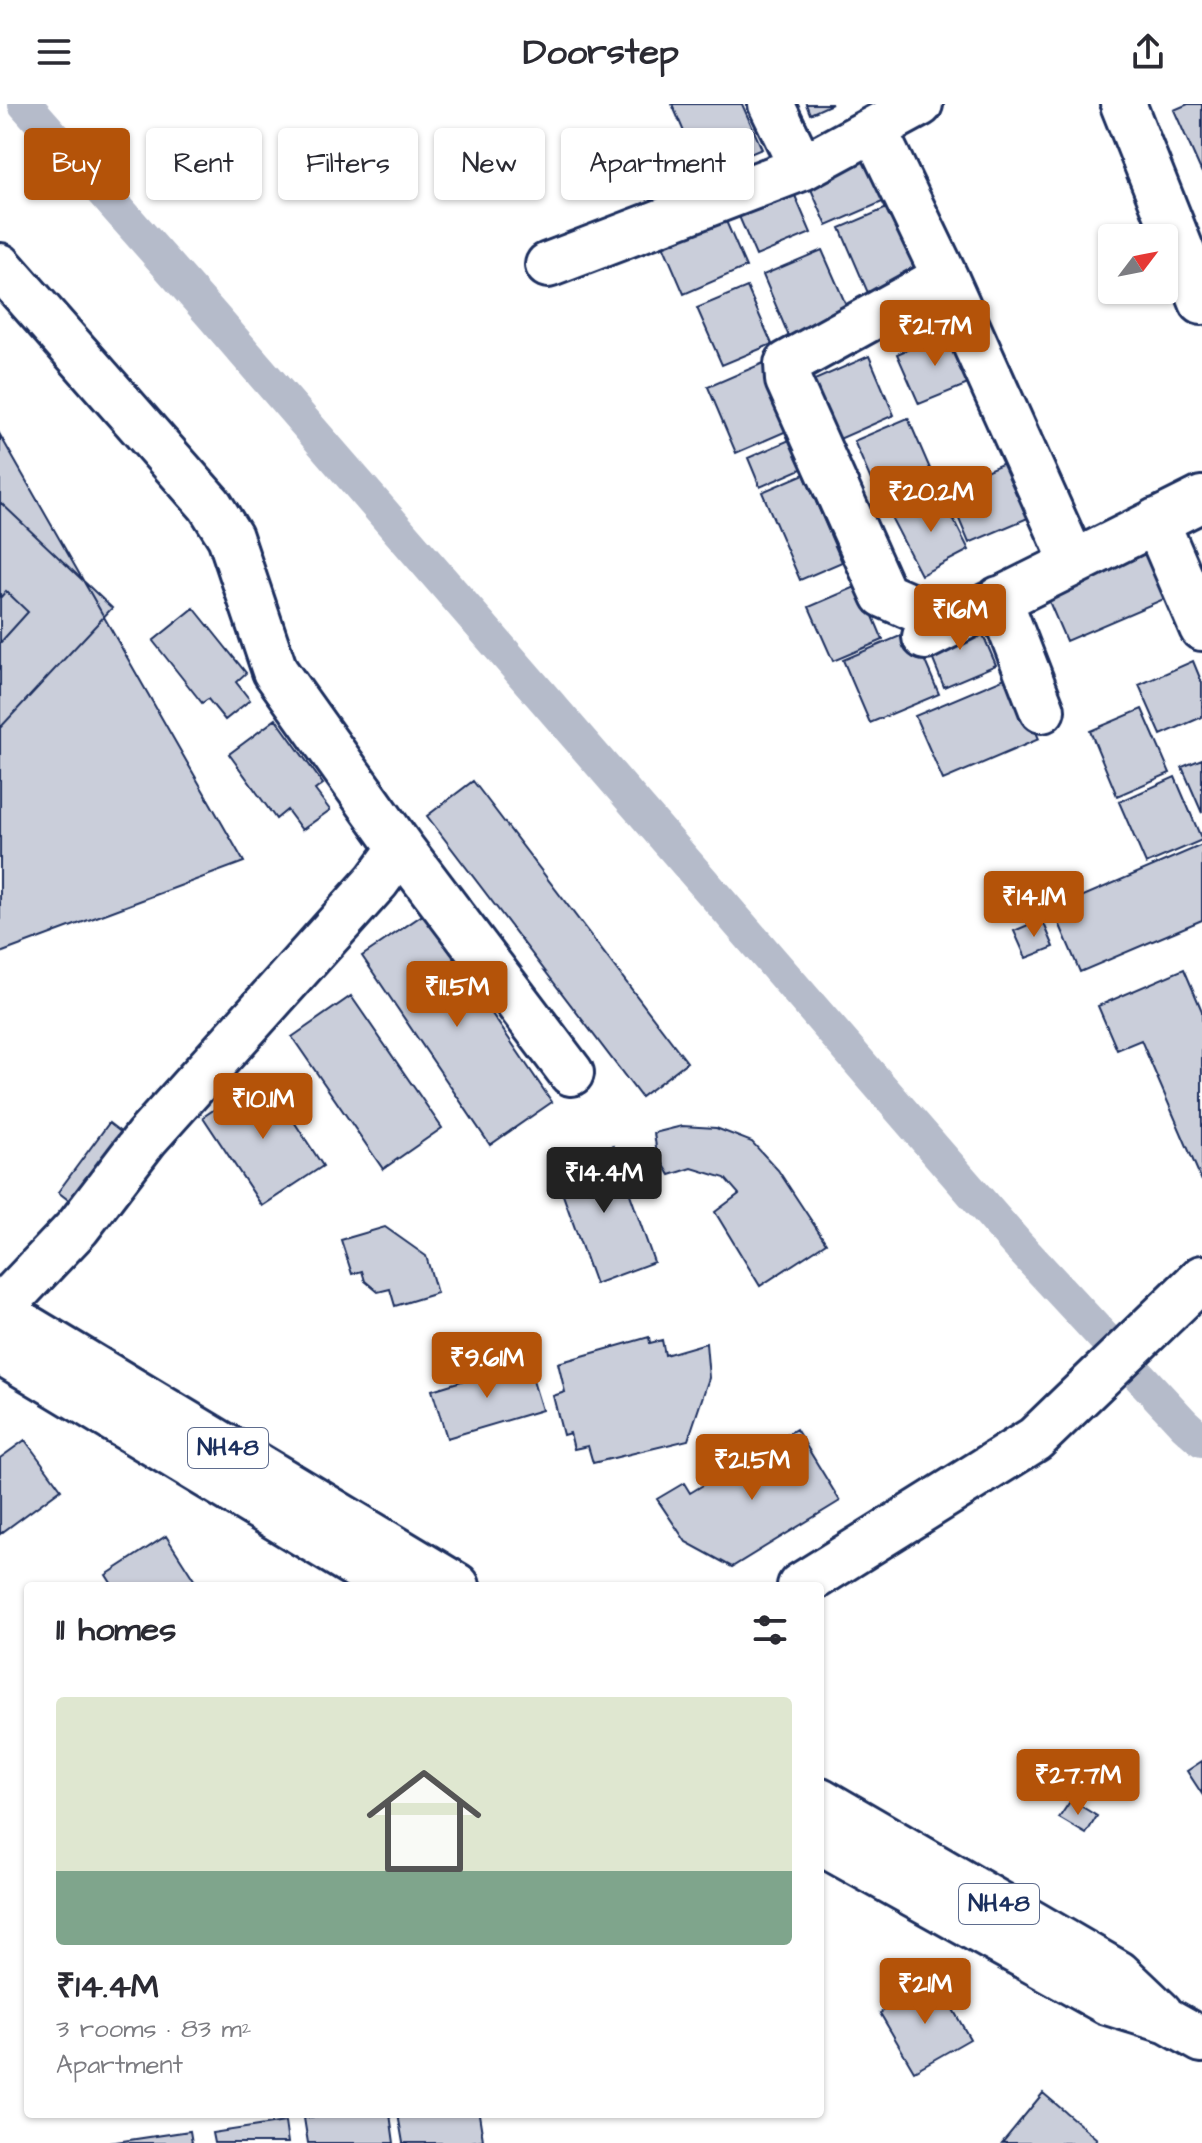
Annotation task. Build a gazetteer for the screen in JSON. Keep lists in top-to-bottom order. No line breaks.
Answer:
{"streets":{"main road":["NH48"]},"north":"top right","page":{"header":"Doorstep","chip":["Buy","Rent","Filters","New","Apartment"],"price":["₹21.7M","₹20.2M","₹16M","₹14.1M","₹11.5M","₹10.1M","₹14.4M","₹9.61M","₹21.5M","₹27.7M","₹21M"],"heading":"11 homes","list":[{"name":"₹14.4M","note":"3 rooms · 83 m² · Apartment"}]}}
